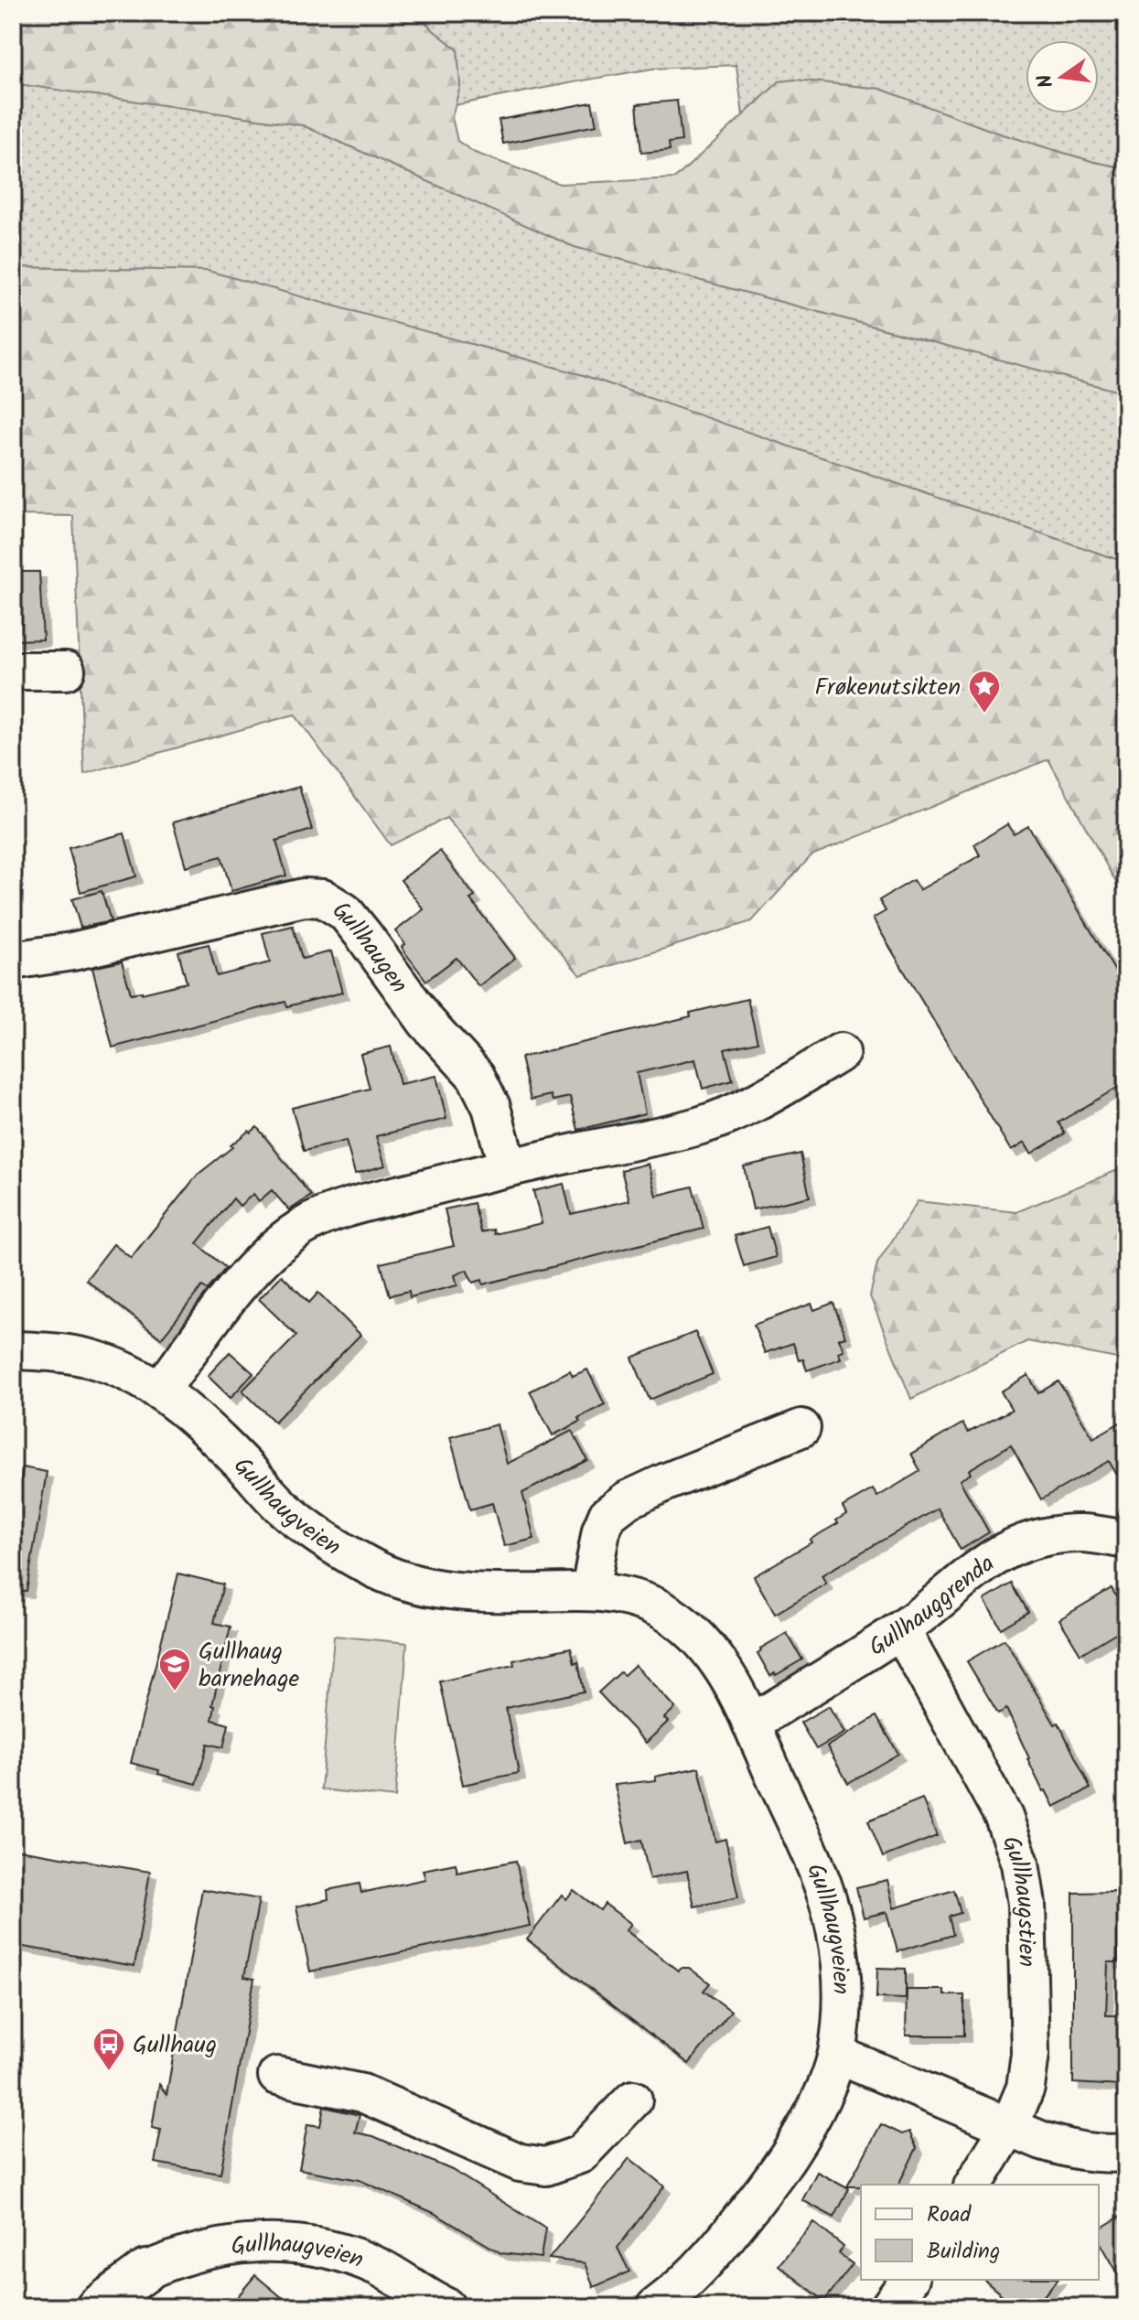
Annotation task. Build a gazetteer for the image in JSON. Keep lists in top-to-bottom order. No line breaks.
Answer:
{"streets":{"street":["Gullhaugen","Gullhaugveien","Gullhauggrenda","Gullhaugstien"]},"crossings":[["Gullhaugveien","Gullhauggrenda"],["Gullhauggrenda","Gullhaugstien"]],"places":{"place":["Frøkenutsikten"],"school or university":["Gullhaug barnehage"],"bus stop":["Gullhaug"]},"legend":["Road","Building"],"north":"left"}
